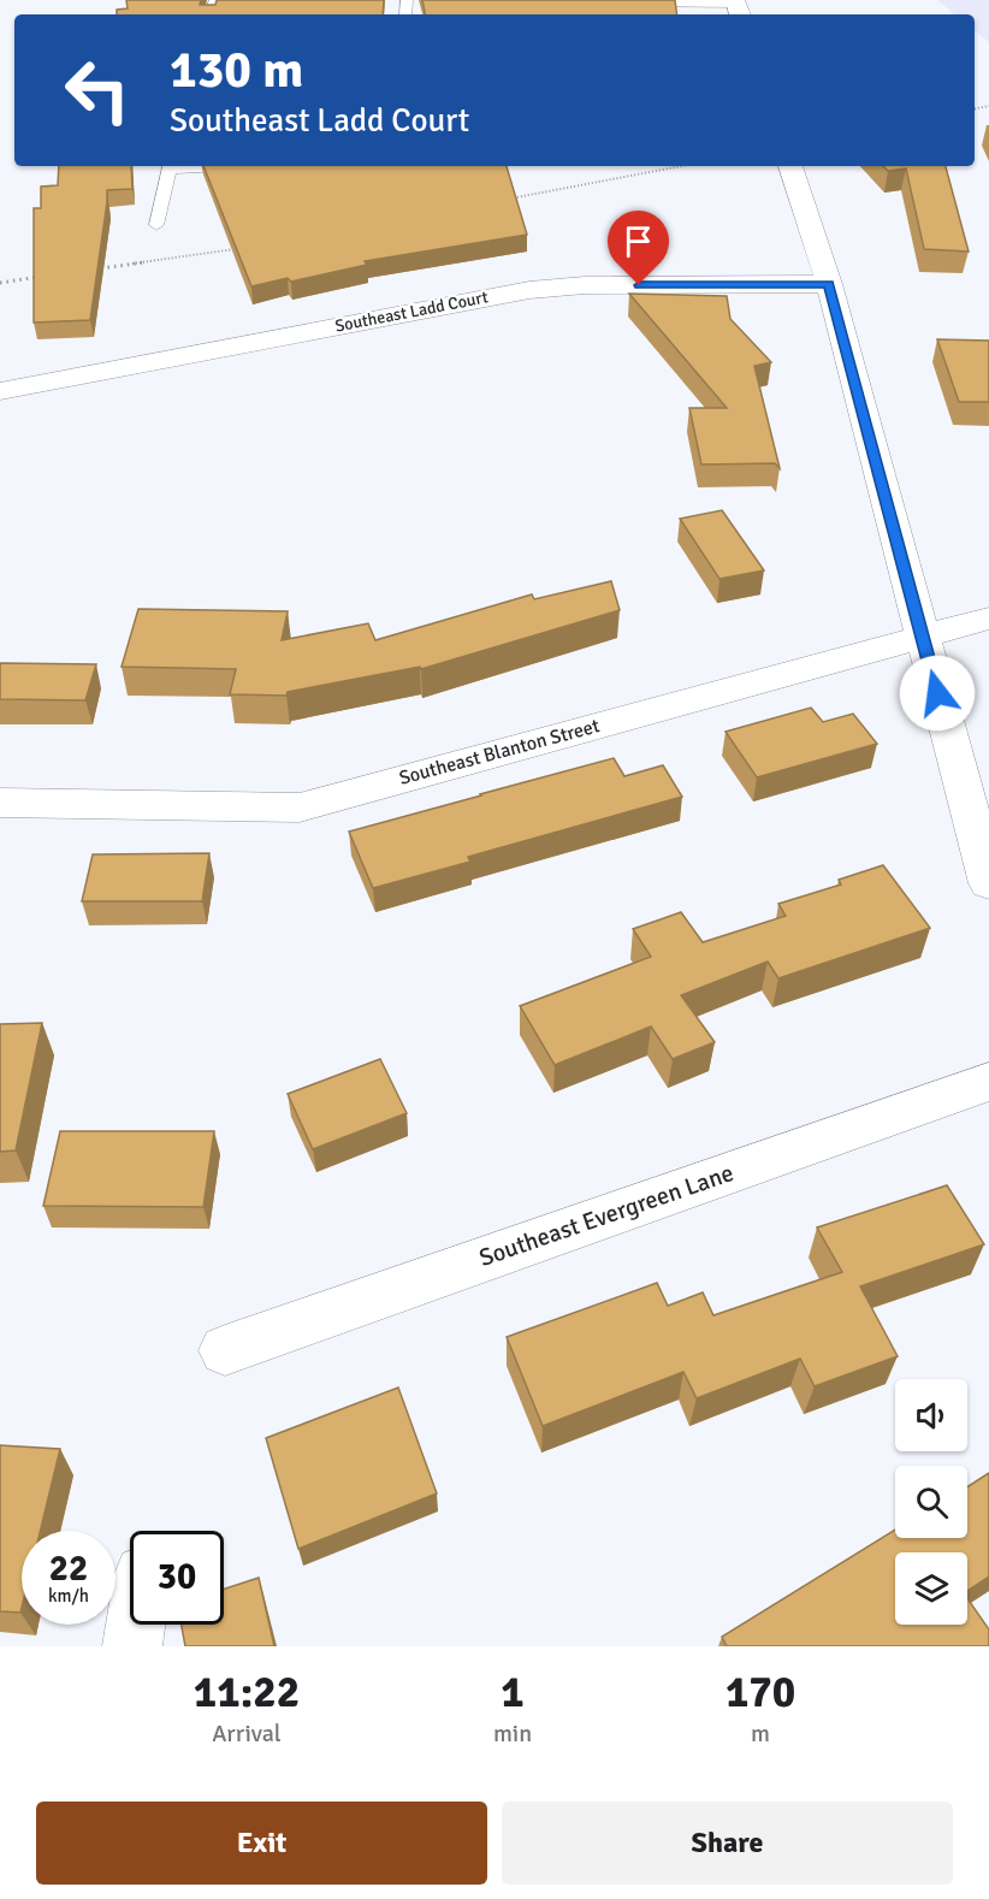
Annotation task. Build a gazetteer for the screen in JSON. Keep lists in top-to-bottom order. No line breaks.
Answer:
{"streets":{"street":["Southeast Ladd Court","Southeast Blanton Street","Southeast Evergreen Lane"]},"page":{"turn":["130 m","Southeast Ladd Court"],"speed":"22 km/h","limit":"30","eta":["11:22","Arrival","1","min","170","m"],"buttons":["Exit","Share"]}}
